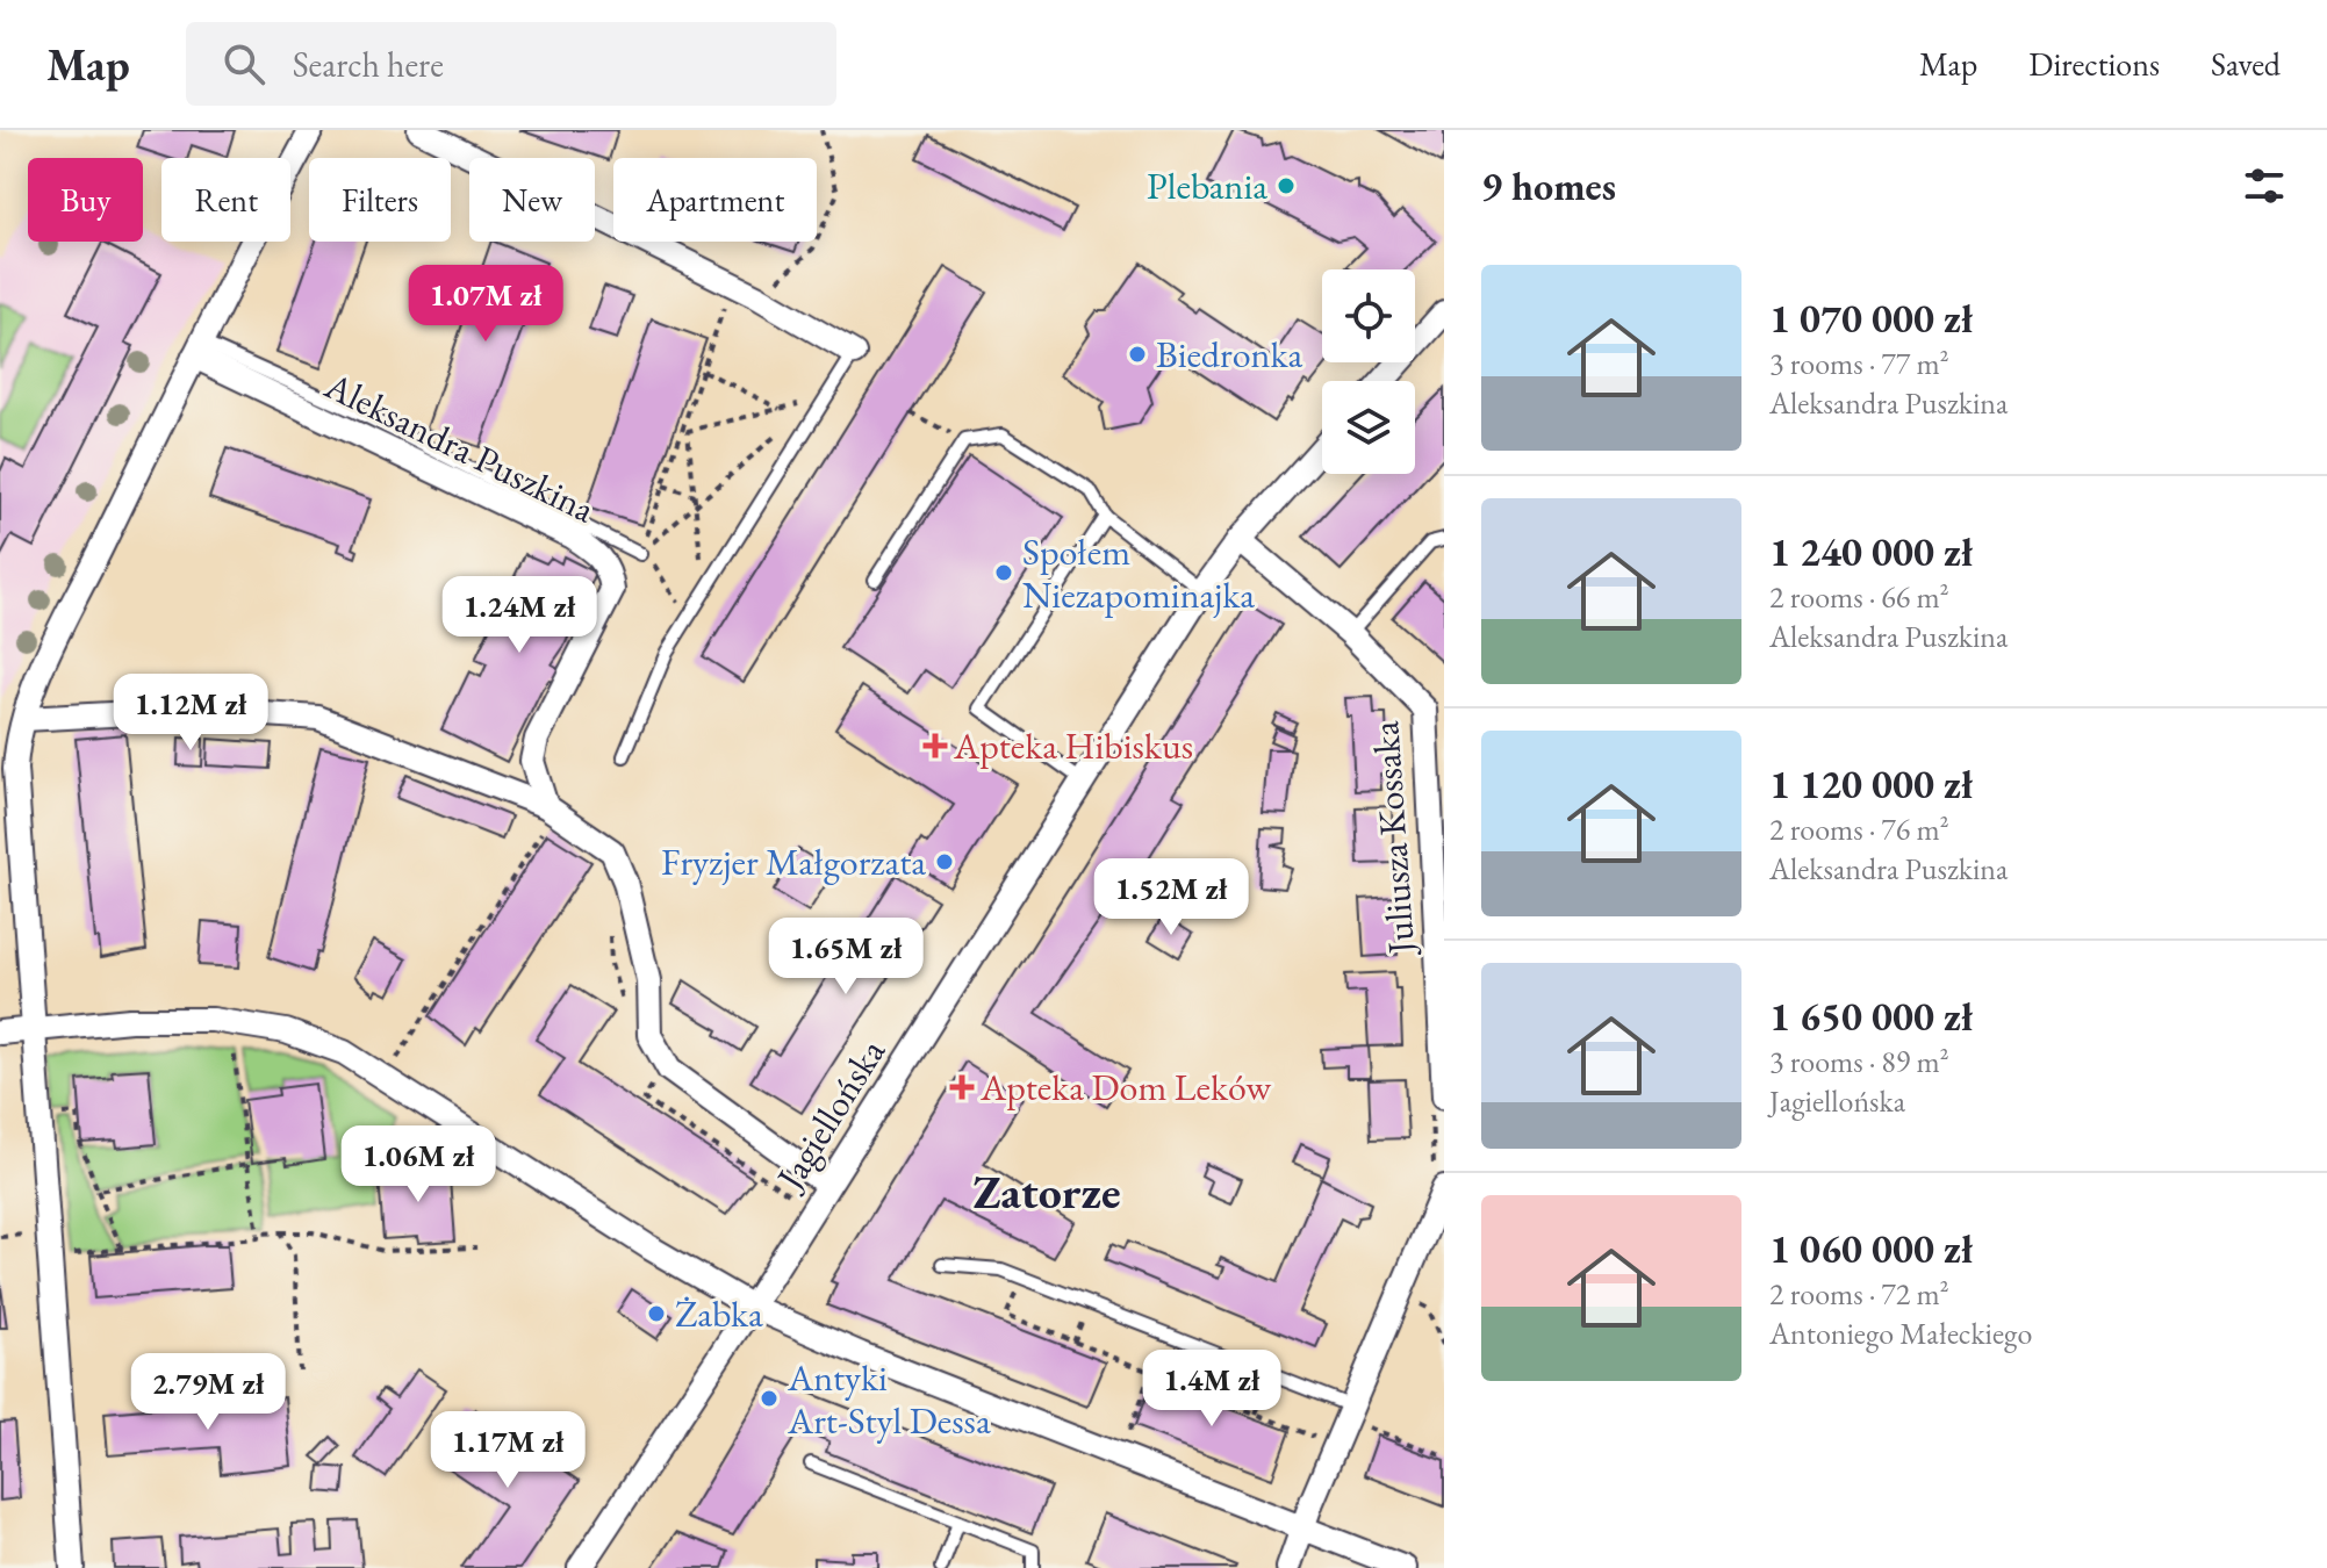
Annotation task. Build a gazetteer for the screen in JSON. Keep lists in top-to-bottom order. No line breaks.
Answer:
{"streets":{"street":["Aleksandra Puszkina","Juliusza Kossaka","Jagiellońska"]},"crossings":[["Juliusza Kossaka","Jagiellońska"]],"districts":["Zatorze"],"places":{"other":["Plebania","Biedronka","Społem Niezapominajka","Fryzjer Małgorzata","Żabka","Antyki Art-Styl Dessa"],"health":["Apteka Hibiskus","Apteka Dom Leków"]},"page":{"header":"Map","search":"Search here","nav":["Map","Directions","Saved"],"heading":"9 homes","chip":["Buy","Rent","Filters","New","Apartment"],"list":[{"name":"1 070 000 zł","note":"3 rooms · 77 m² · Aleksandra Puszkina"},{"name":"1 240 000 zł","note":"2 rooms · 66 m² · Aleksandra Puszkina"},{"name":"1 120 000 zł","note":"2 rooms · 76 m² · Aleksandra Puszkina"},{"name":"1 650 000 zł","note":"3 rooms · 89 m² · Jagiellońska"},{"name":"1 060 000 zł","note":"2 rooms · 72 m² · Antoniego Małeckiego"}],"price":["1.07M zł","1.24M zł","1.12M zł","1.52M zł","1.65M zł","1.06M zł","1.4M zł","2.79M zł","1.17M zł"]}}
